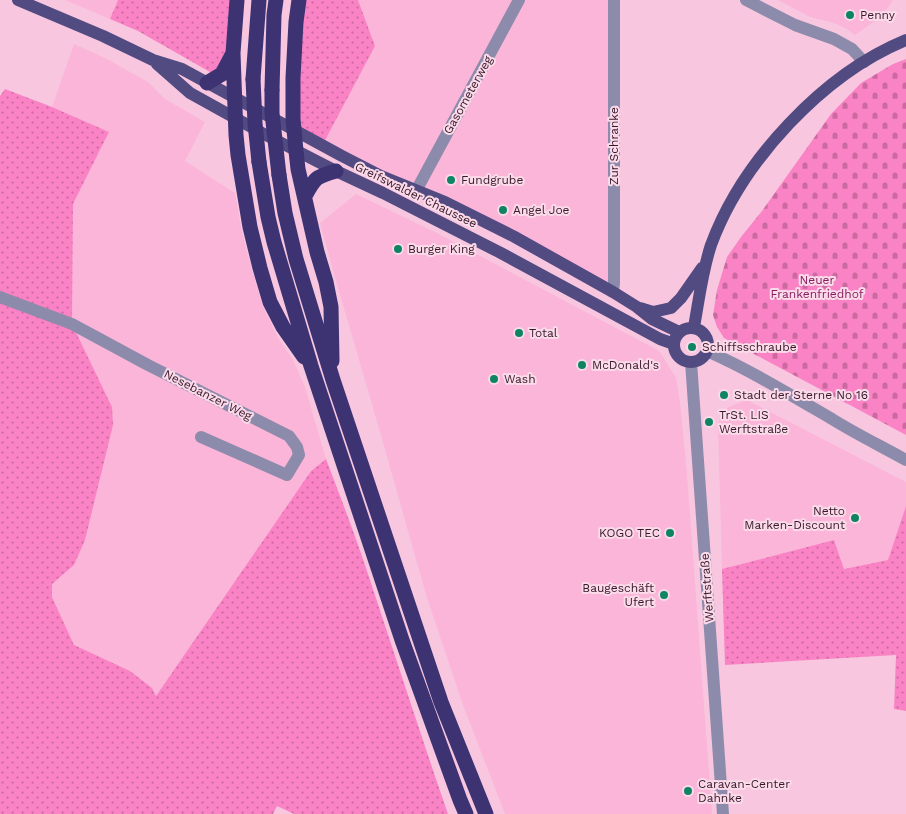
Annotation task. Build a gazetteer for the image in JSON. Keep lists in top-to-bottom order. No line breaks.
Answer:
{"streets":{"main road":["Greifswalder Chaussee"],"street":["Gasometerweg","Zur Schranke","Nesebanzer Weg","Werftstraße"]},"crossings":[["Gasometerweg","Greifswalder Chaussee"],["Zur Schranke","Greifswalder Chaussee"],["Greifswalder Chaussee","Werftstraße"]],"parks":["Neuer Frankenfriedhof"],"places":["Penny","Fundgrube","Angel Joe","Burger King","Total","Schiffsschraube","McDonald's","Wash","Stadt der Sterne No 16","TrSt. LIS Werftstraße","Netto Marken-Discount","KOGO TEC","Baugeschäft Ufert","Caravan-Center Dahnke"]}
